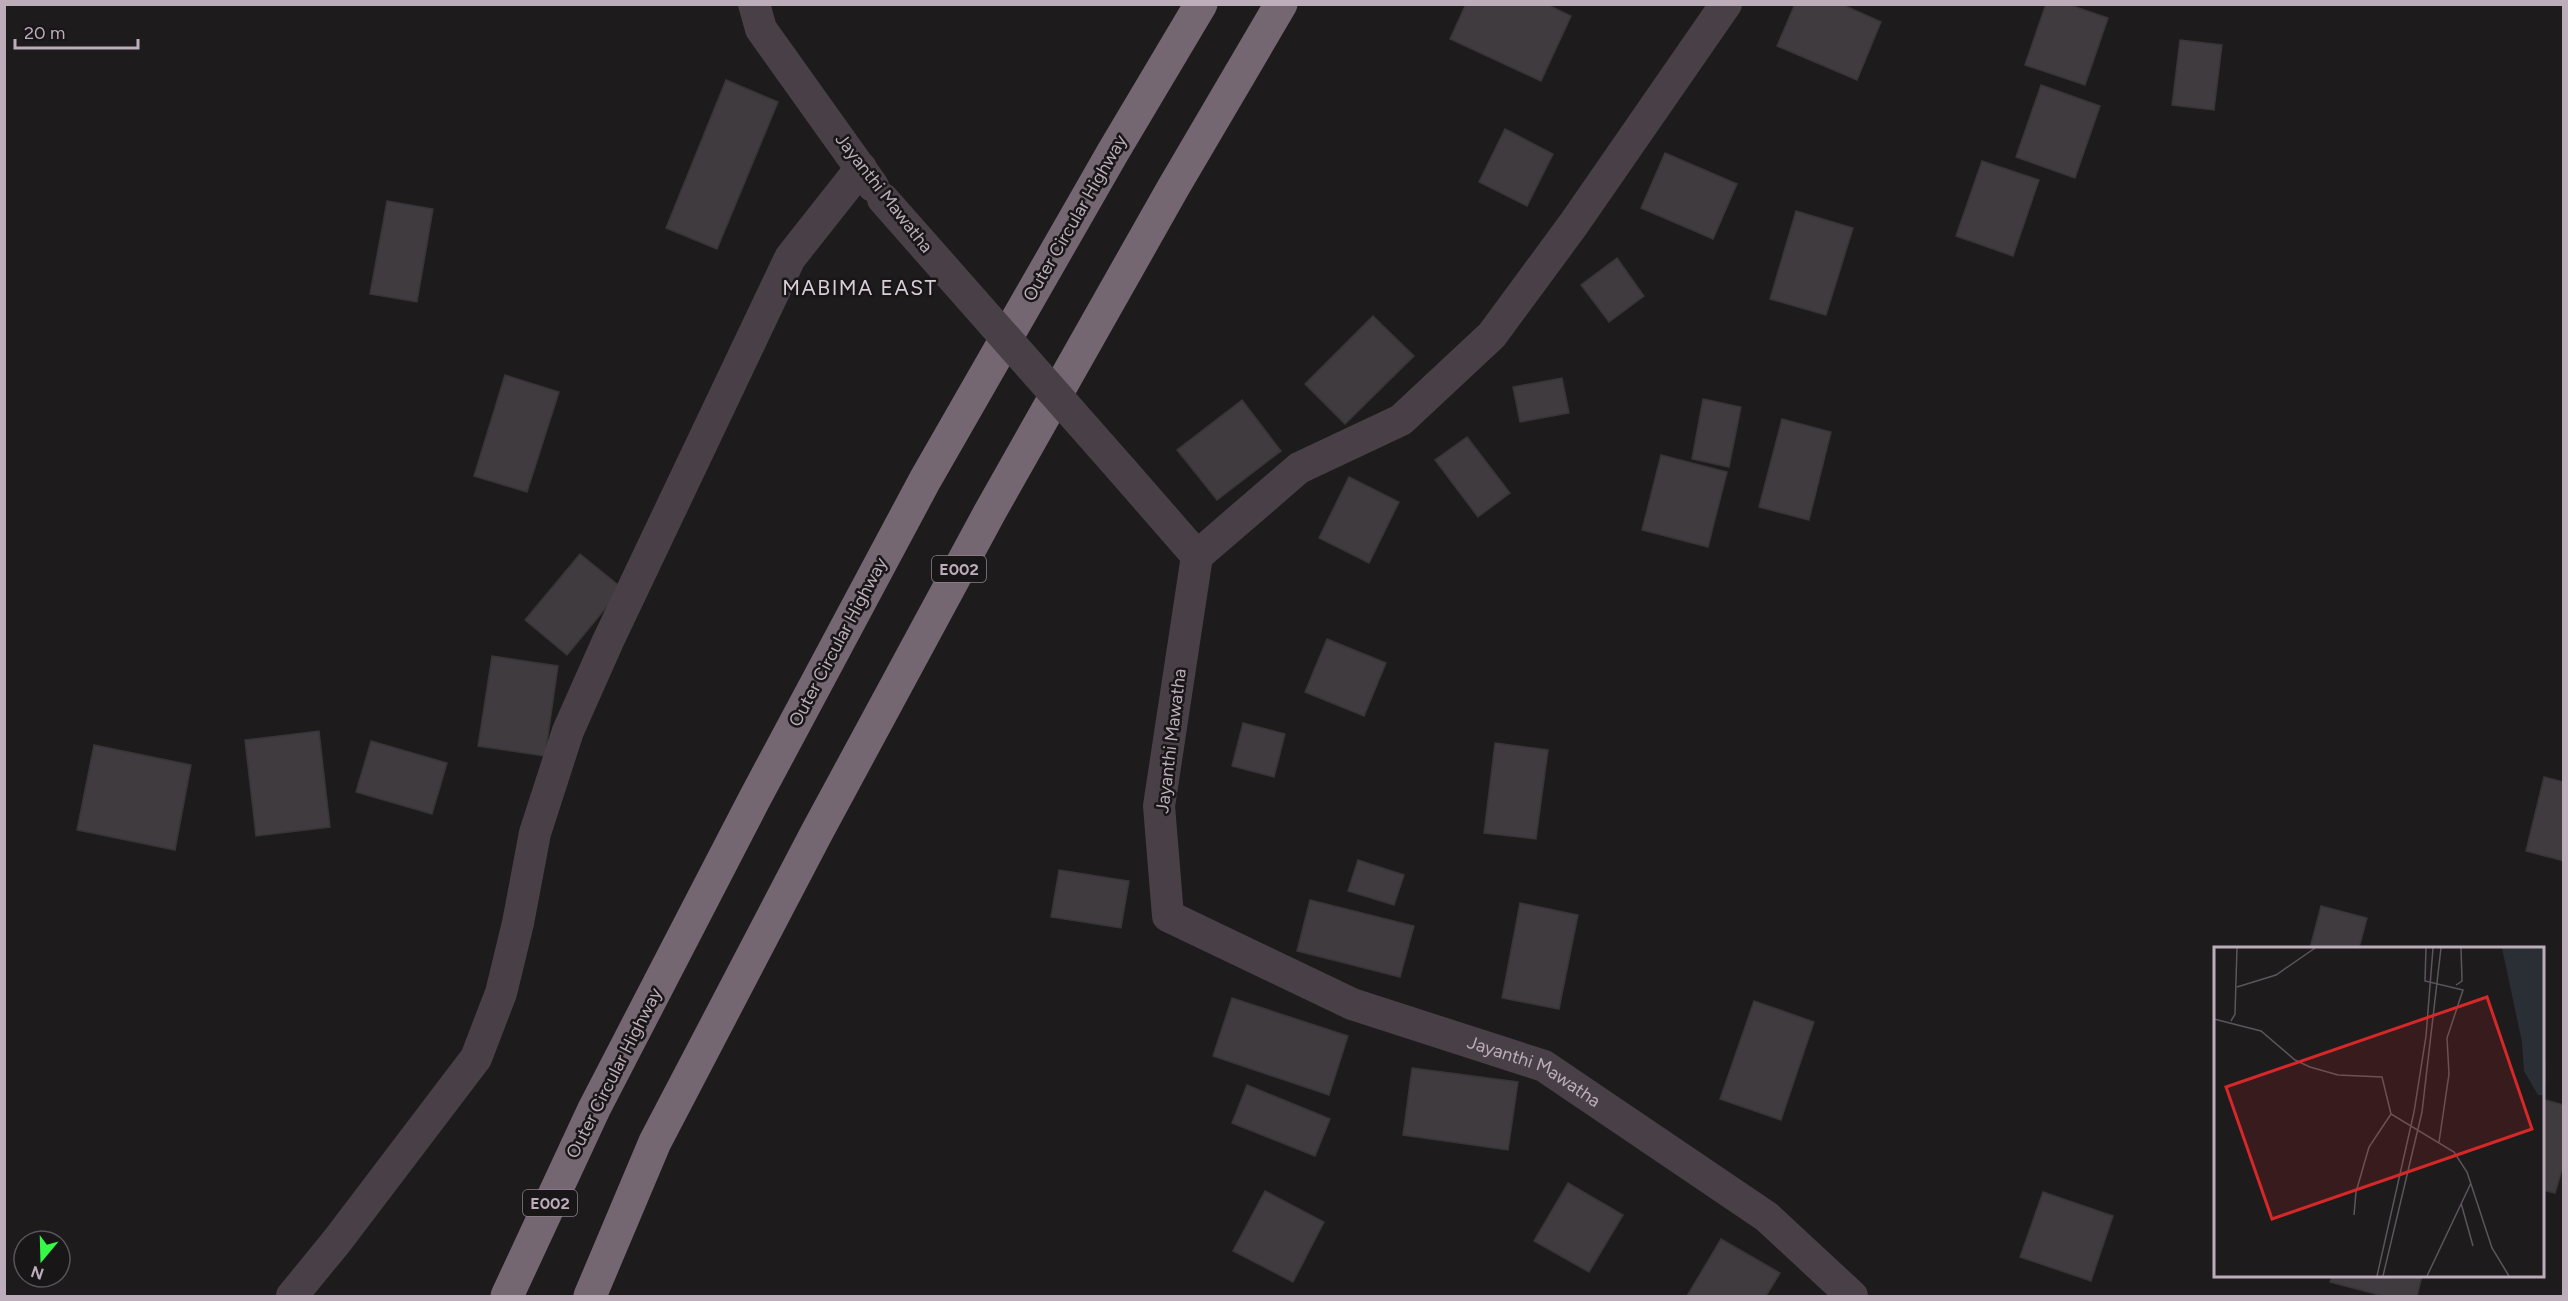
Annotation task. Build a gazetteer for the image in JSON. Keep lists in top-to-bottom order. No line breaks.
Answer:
{"streets":{"highway":["Outer Circular Highway","E002"],"street":["Jayanthi Mawatha"]},"districts":["MABIMA EAST"],"scale_bar":"20 m","north":"bottom"}
